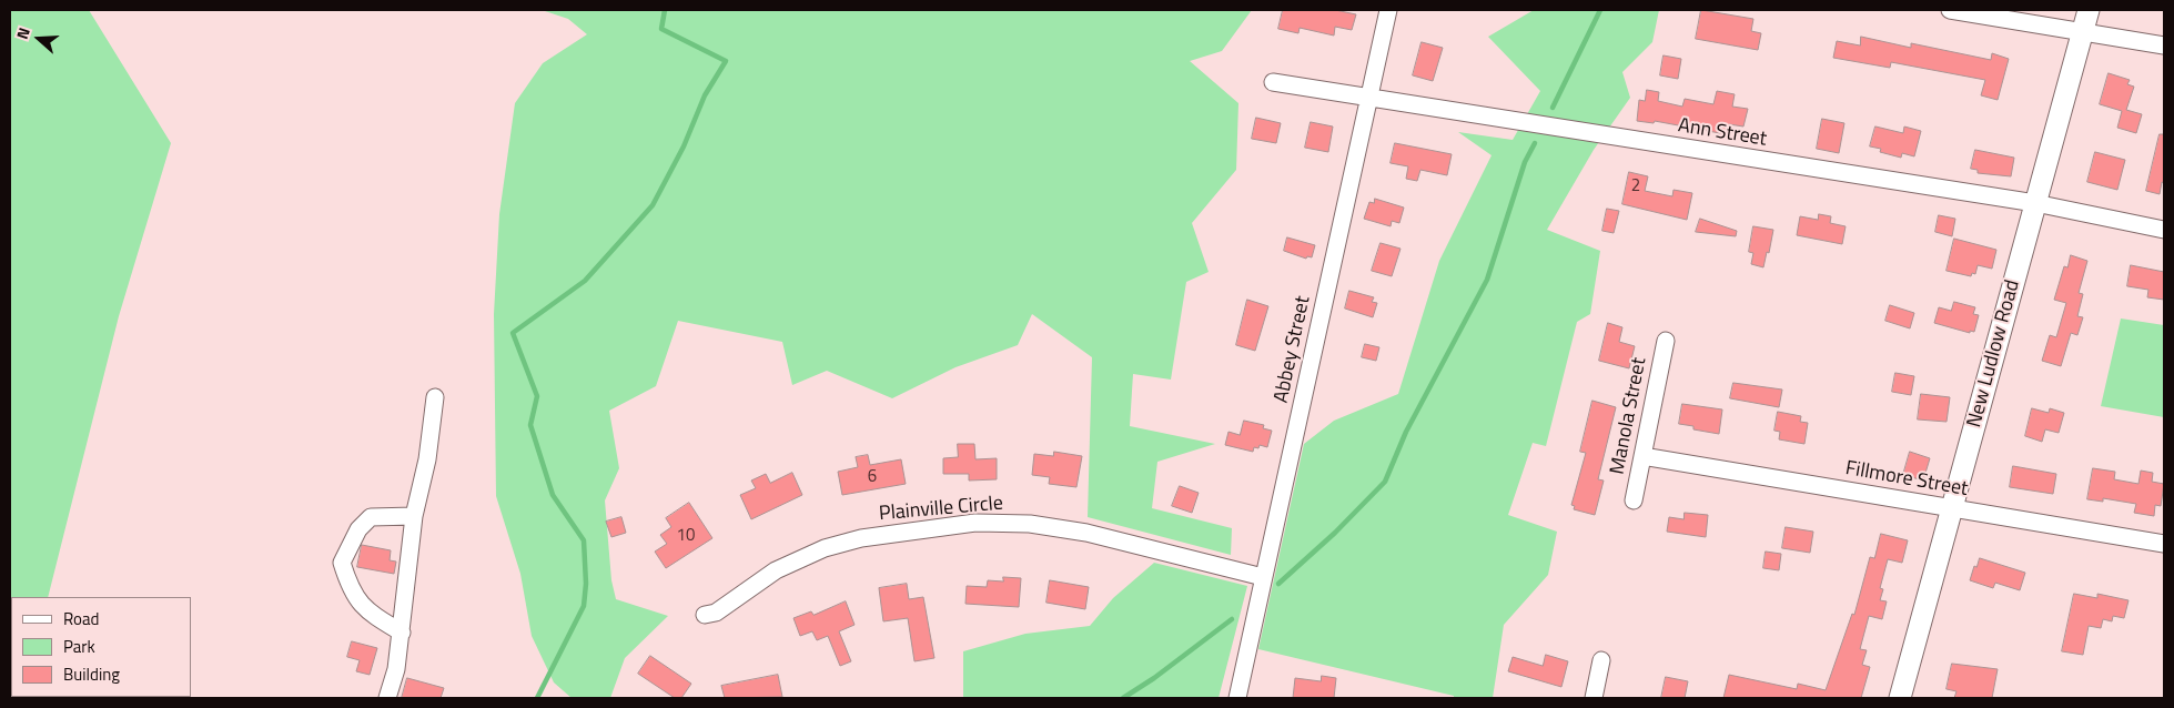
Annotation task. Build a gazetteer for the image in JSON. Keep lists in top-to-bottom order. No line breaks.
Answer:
{"streets":{"main road":["New Ludlow Road"],"street":["Ann Street","Abbey Street","Manola Street","Fillmore Street","Plainville Circle"]},"crossings":[["Ann Street","Abbey Street"],["Ann Street","New Ludlow Road"],["Abbey Street","Plainville Circle"],["New Ludlow Road","Fillmore Street"],["Manola Street","Fillmore Street"]],"house_numbers":["2","6","10"],"legend":["Road","Park","Building"],"north":"left"}
